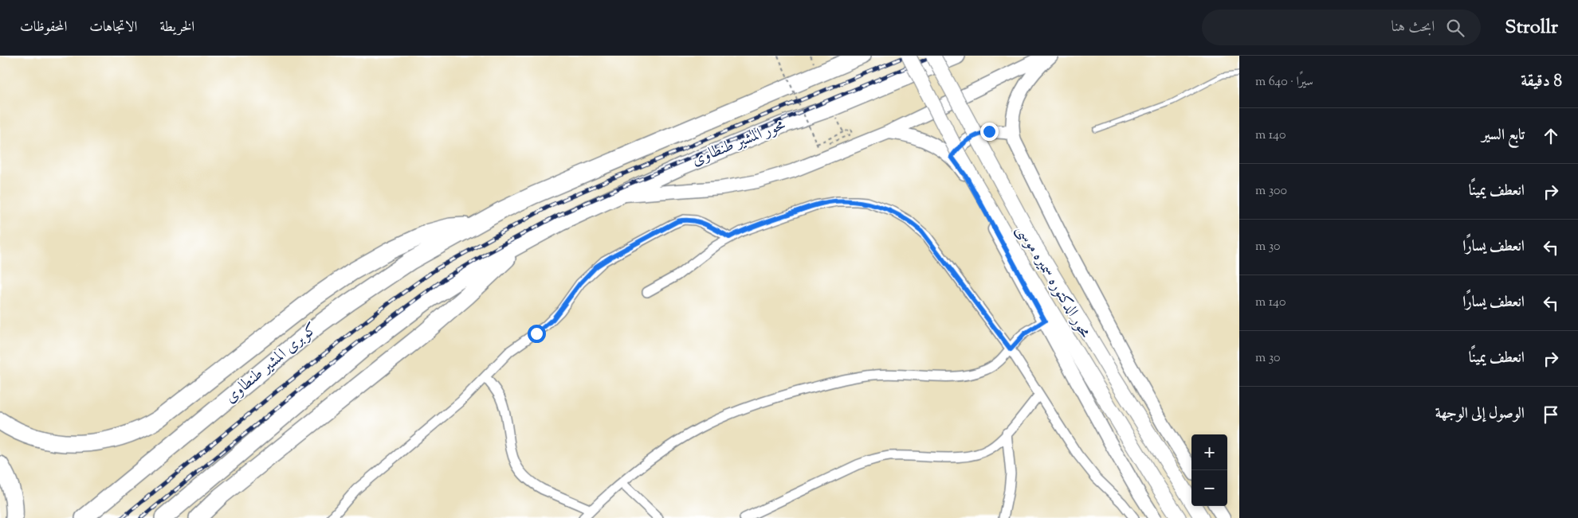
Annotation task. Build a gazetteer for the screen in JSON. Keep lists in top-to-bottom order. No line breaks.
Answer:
{"streets":{"highway":["محور المشير طنطاوى","كوبرى المشير طنطاوى"],"main road":["محور الدكتوره سميره موسى"]},"crossings":[["محور المشير طنطاوى","كوبرى المشير طنطاوى"]],"page":{"header":"Strollr","search":"ابحث هنا","nav":["الخريطة","الاتجاهات","المحفوظات"],"heading":["8 دقيقة","سيرًا · 640 m"],"list":[["تابع السير","140 m"],["انعطف يمينًا","300 m"],["انعطف يسارًا","30 m"],["انعطف يسارًا","140 m"],["انعطف يمينًا","30 m"],"الوصول إلى الوجهة"],"map_buttons":["+","−"]}}
